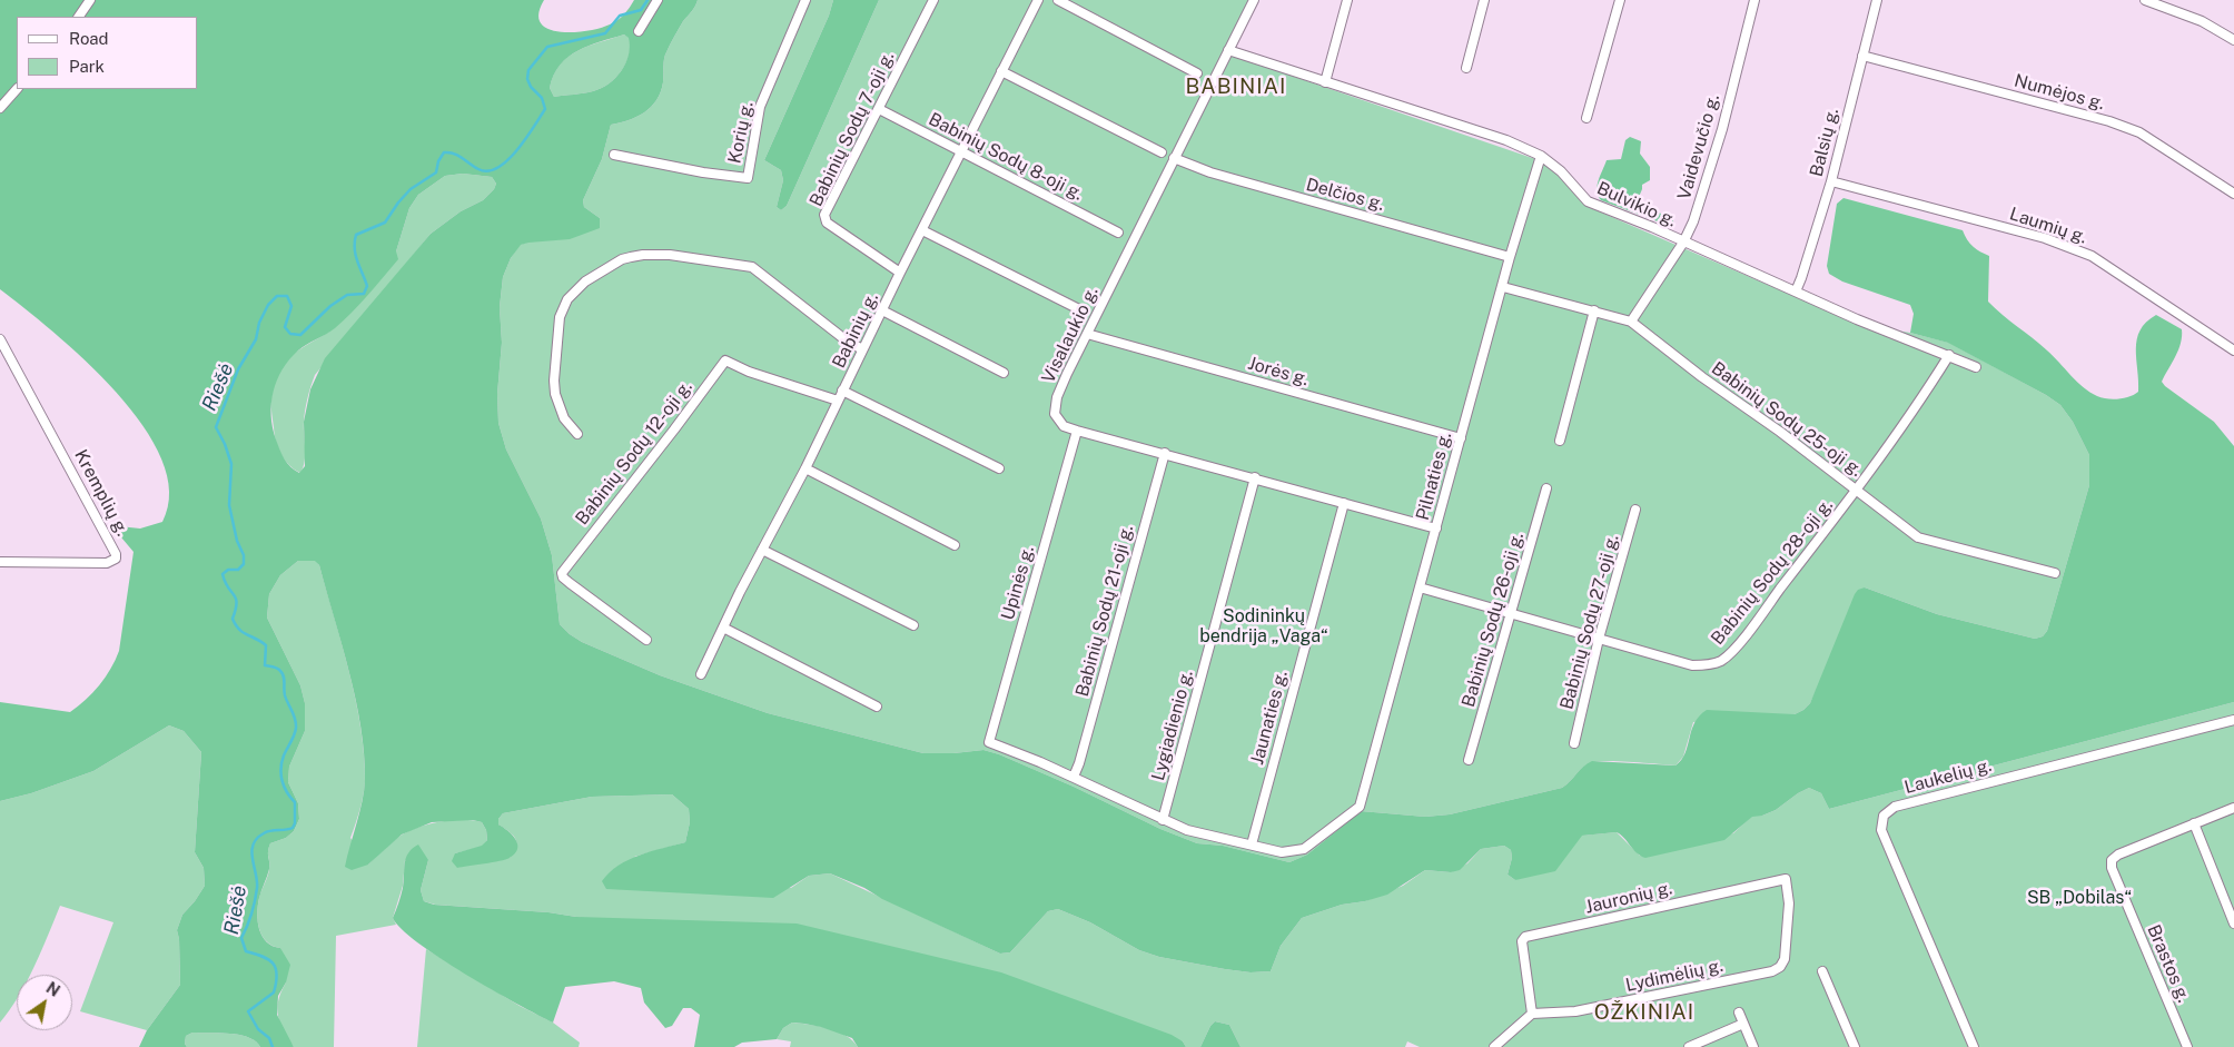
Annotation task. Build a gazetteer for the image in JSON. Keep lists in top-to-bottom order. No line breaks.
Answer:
{"streets":{"street":["Numėjos g.","Babinių Sodų 7-oji g.","Korių g.","Balsių g.","Vaidevučio g.","Babinių Sodų 8-oji g.","Delčios g.","Bulvikio g.","Laumių g.","Babinių g.","Visalaukio g.","Jorės g.","Babinių Sodų 25-oji g.","Babinių Sodų 12-oji g.","Pilnaties g.","Kremplių g.","Babinių Sodų 28-oji g.","Upinės g.","Babinių Sodų 21-oji g.","Babinių Sodų 26-oji g.","Babinių Sodų 27-oji g.","Jaunaties g.","Lygiadienio g.","Laukelių g.","Jauronių g.","Brastos g.","Lydimėlių g."]},"crossings":[["Numėjos g.","Balsių g."],["Babinių Sodų 7-oji g.","Babinių Sodų 8-oji g."],["Babinių Sodų 7-oji g.","Babinių g."],["Balsių g.","Bulvikio g."],["Balsių g.","Laumių g."],["Vaidevučio g.","Bulvikio g."],["Vaidevučio g.","Babinių Sodų 25-oji g."],["Babinių Sodų 8-oji g.","Babinių g."],["Delčios g.","Visalaukio g."],["Delčios g.","Pilnaties g."],["Bulvikio g.","Visalaukio g."],["Bulvikio g.","Pilnaties g."],["Bulvikio g.","Babinių Sodų 28-oji g."],["Babinių g.","Babinių Sodų 12-oji g."],["Visalaukio g.","Jorės g."],["Visalaukio g.","Pilnaties g."],["Visalaukio g.","Upinės g."],["Visalaukio g.","Babinių Sodų 21-oji g."],["Visalaukio g.","Jaunaties g."],["Visalaukio g.","Lygiadienio g."],["Jorės g.","Pilnaties g."],["Babinių Sodų 25-oji g.","Pilnaties g."],["Babinių Sodų 25-oji g.","Babinių Sodų 28-oji g."],["Pilnaties g.","Babinių Sodų 28-oji g."],["Pilnaties g.","Jaunaties g."],["Babinių Sodų 28-oji g.","Babinių Sodų 26-oji g."],["Babinių Sodų 28-oji g.","Babinių Sodų 27-oji g."],["Upinės g.","Babinių Sodų 21-oji g."],["Jauronių g.","Lydimėlių g."]],"districts":["BABINIAI","OŽKINIAI"],"water":["Riešė"],"parks":["Sodininkų bendrija „Vaga“","SB „Dobilas“"],"legend":["Road","Park"],"north":"top right"}
